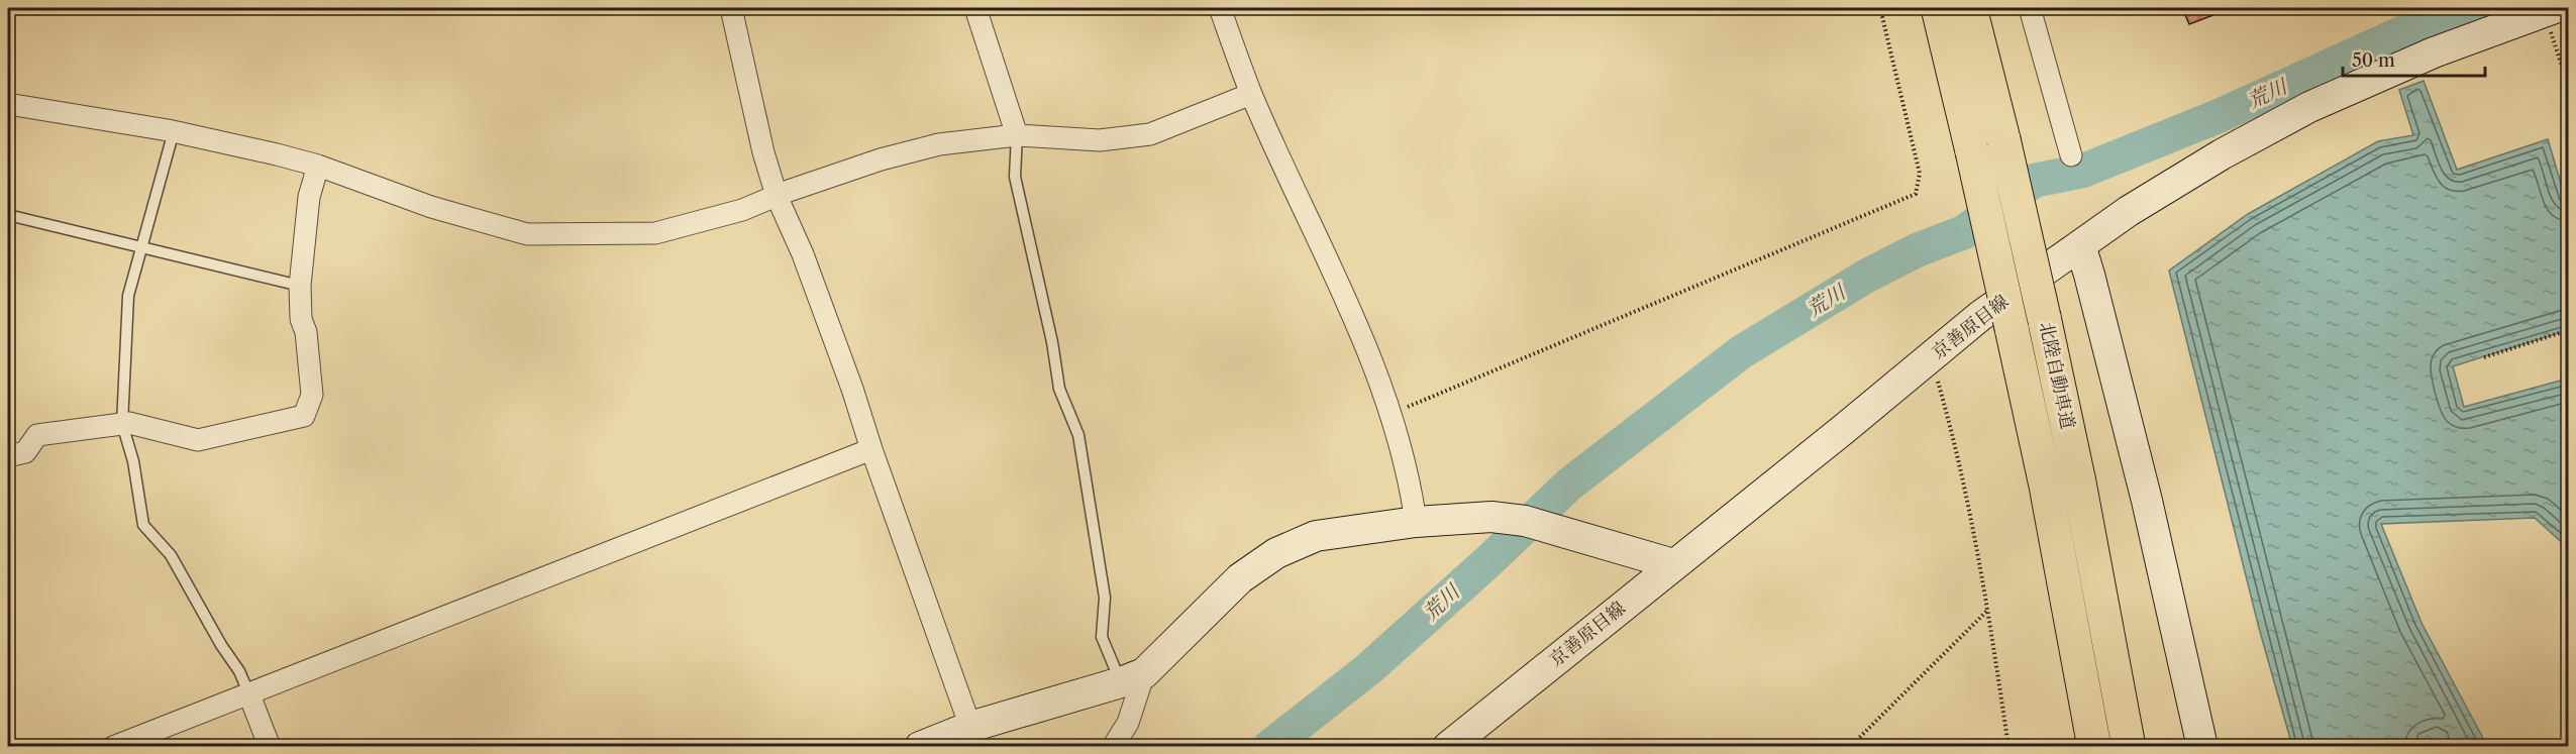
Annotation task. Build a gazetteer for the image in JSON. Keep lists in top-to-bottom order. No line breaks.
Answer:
{"streets":{"highway":["北陸自動車道"],"main road":["京善原目線"]},"water":["荒川"],"scale_bar":"50 m"}
